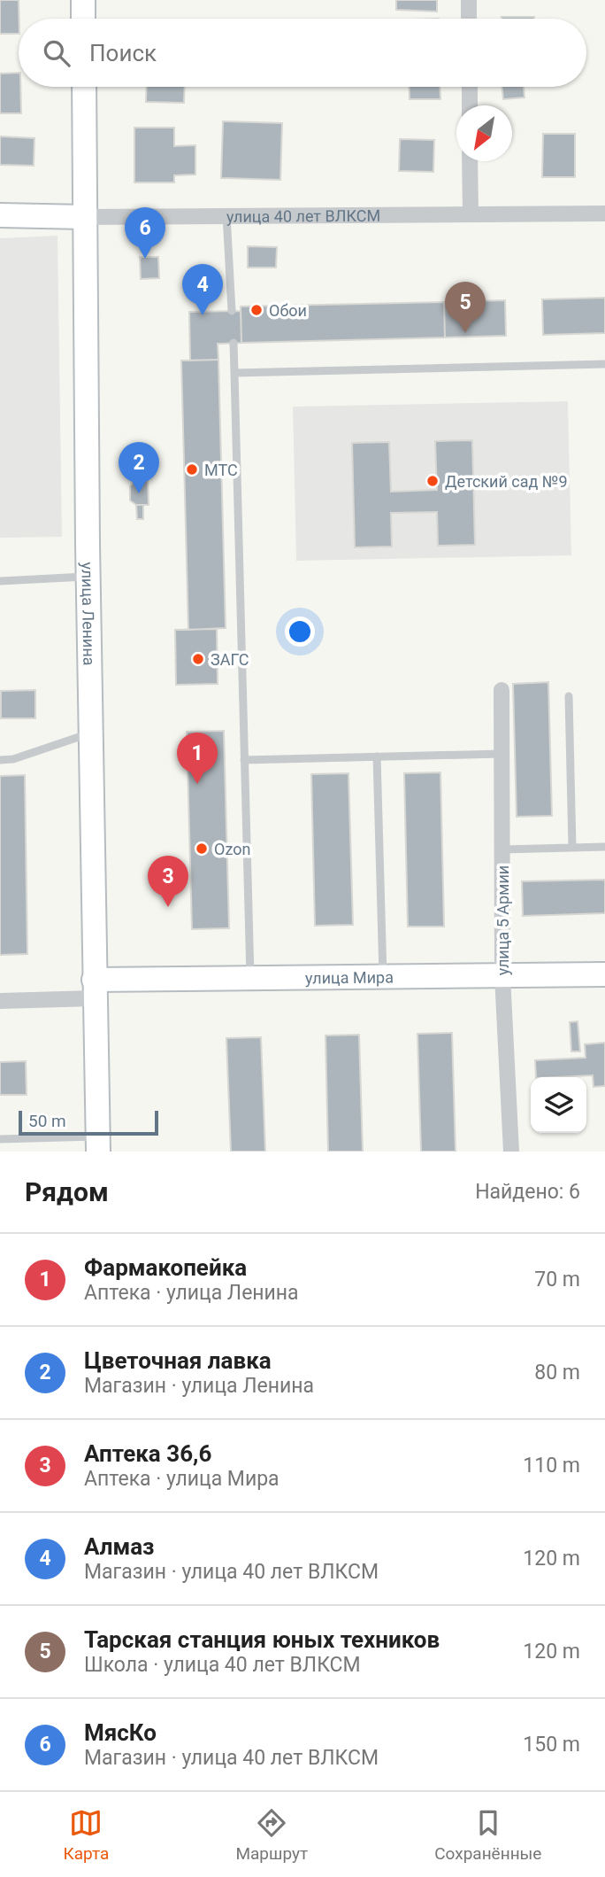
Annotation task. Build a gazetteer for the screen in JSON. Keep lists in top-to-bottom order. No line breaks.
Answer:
{"streets":{"main road":["улица 40 лет ВЛКСМ","улица Ленина","улица Мира"],"street":["улица 5 Армии"]},"crossings":[["улица 40 лет ВЛКСМ","улица Ленина"],["улица Ленина","улица Мира"],["улица 5 Армии","улица Мира"]],"places":["Обои","МТС","Детский сад №9","ЗАГС","Ozon"],"scale_bar":"50 m","north":"bottom left","page":{"search":"Поиск","pins":["6","4","5","2","1","3"],"scale":"50 m","heading":["Рядом","Найдено: 6"],"list":[{"mark":"1","name":"Фармакопейка","note":"Аптека · улица Ленина","value":"70 m"},{"mark":"2","name":"Цветочная лавка","note":"Магазин · улица Ленина","value":"80 m"},{"mark":"3","name":"Аптека 36,6","note":"Аптека · улица Мира","value":"110 m"},{"mark":"4","name":"Алмаз","note":"Магазин · улица 40 лет ВЛКСМ","value":"120 m"},{"mark":"5","name":"Тарская станция юных техников","note":"Школа · улица 40 лет ВЛКСМ","value":"120 m"},{"mark":"6","name":"МясКо","note":"Магазин · улица 40 лет ВЛКСМ","value":"150 m"}],"nav":["Карта","Маршрут","Сохранённые"]}}
